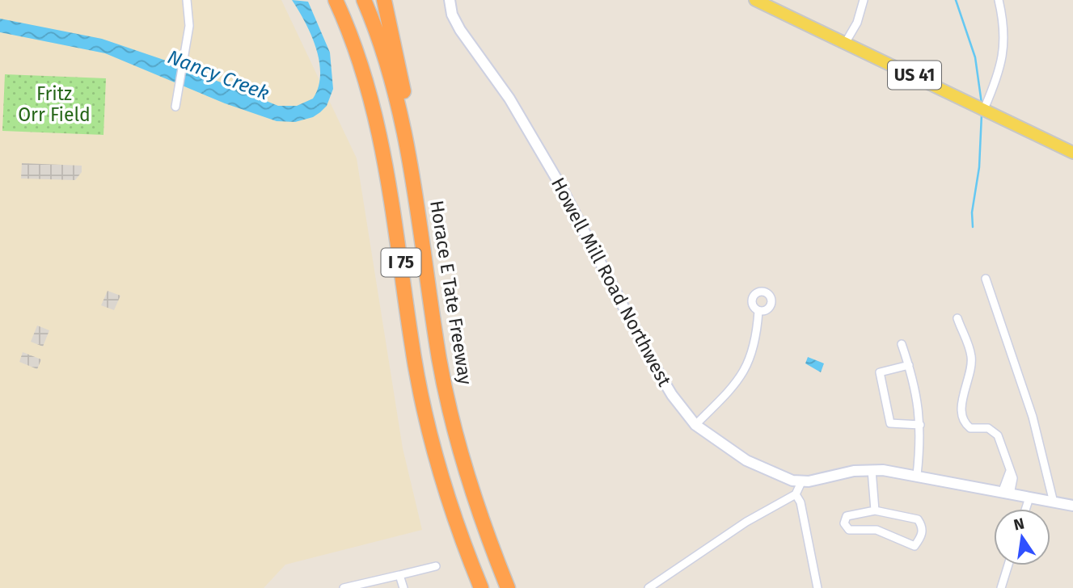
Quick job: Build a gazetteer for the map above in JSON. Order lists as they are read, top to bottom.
{
  "streets": {
    "highway": ["I 75", "Horace E Tate Freeway"],
    "main road": ["US 41", "Howell Mill Road Northwest"]
  },
  "water": ["Nancy Creek"],
  "parks": ["Fritz Orr Field"],
  "north": "top"
}
